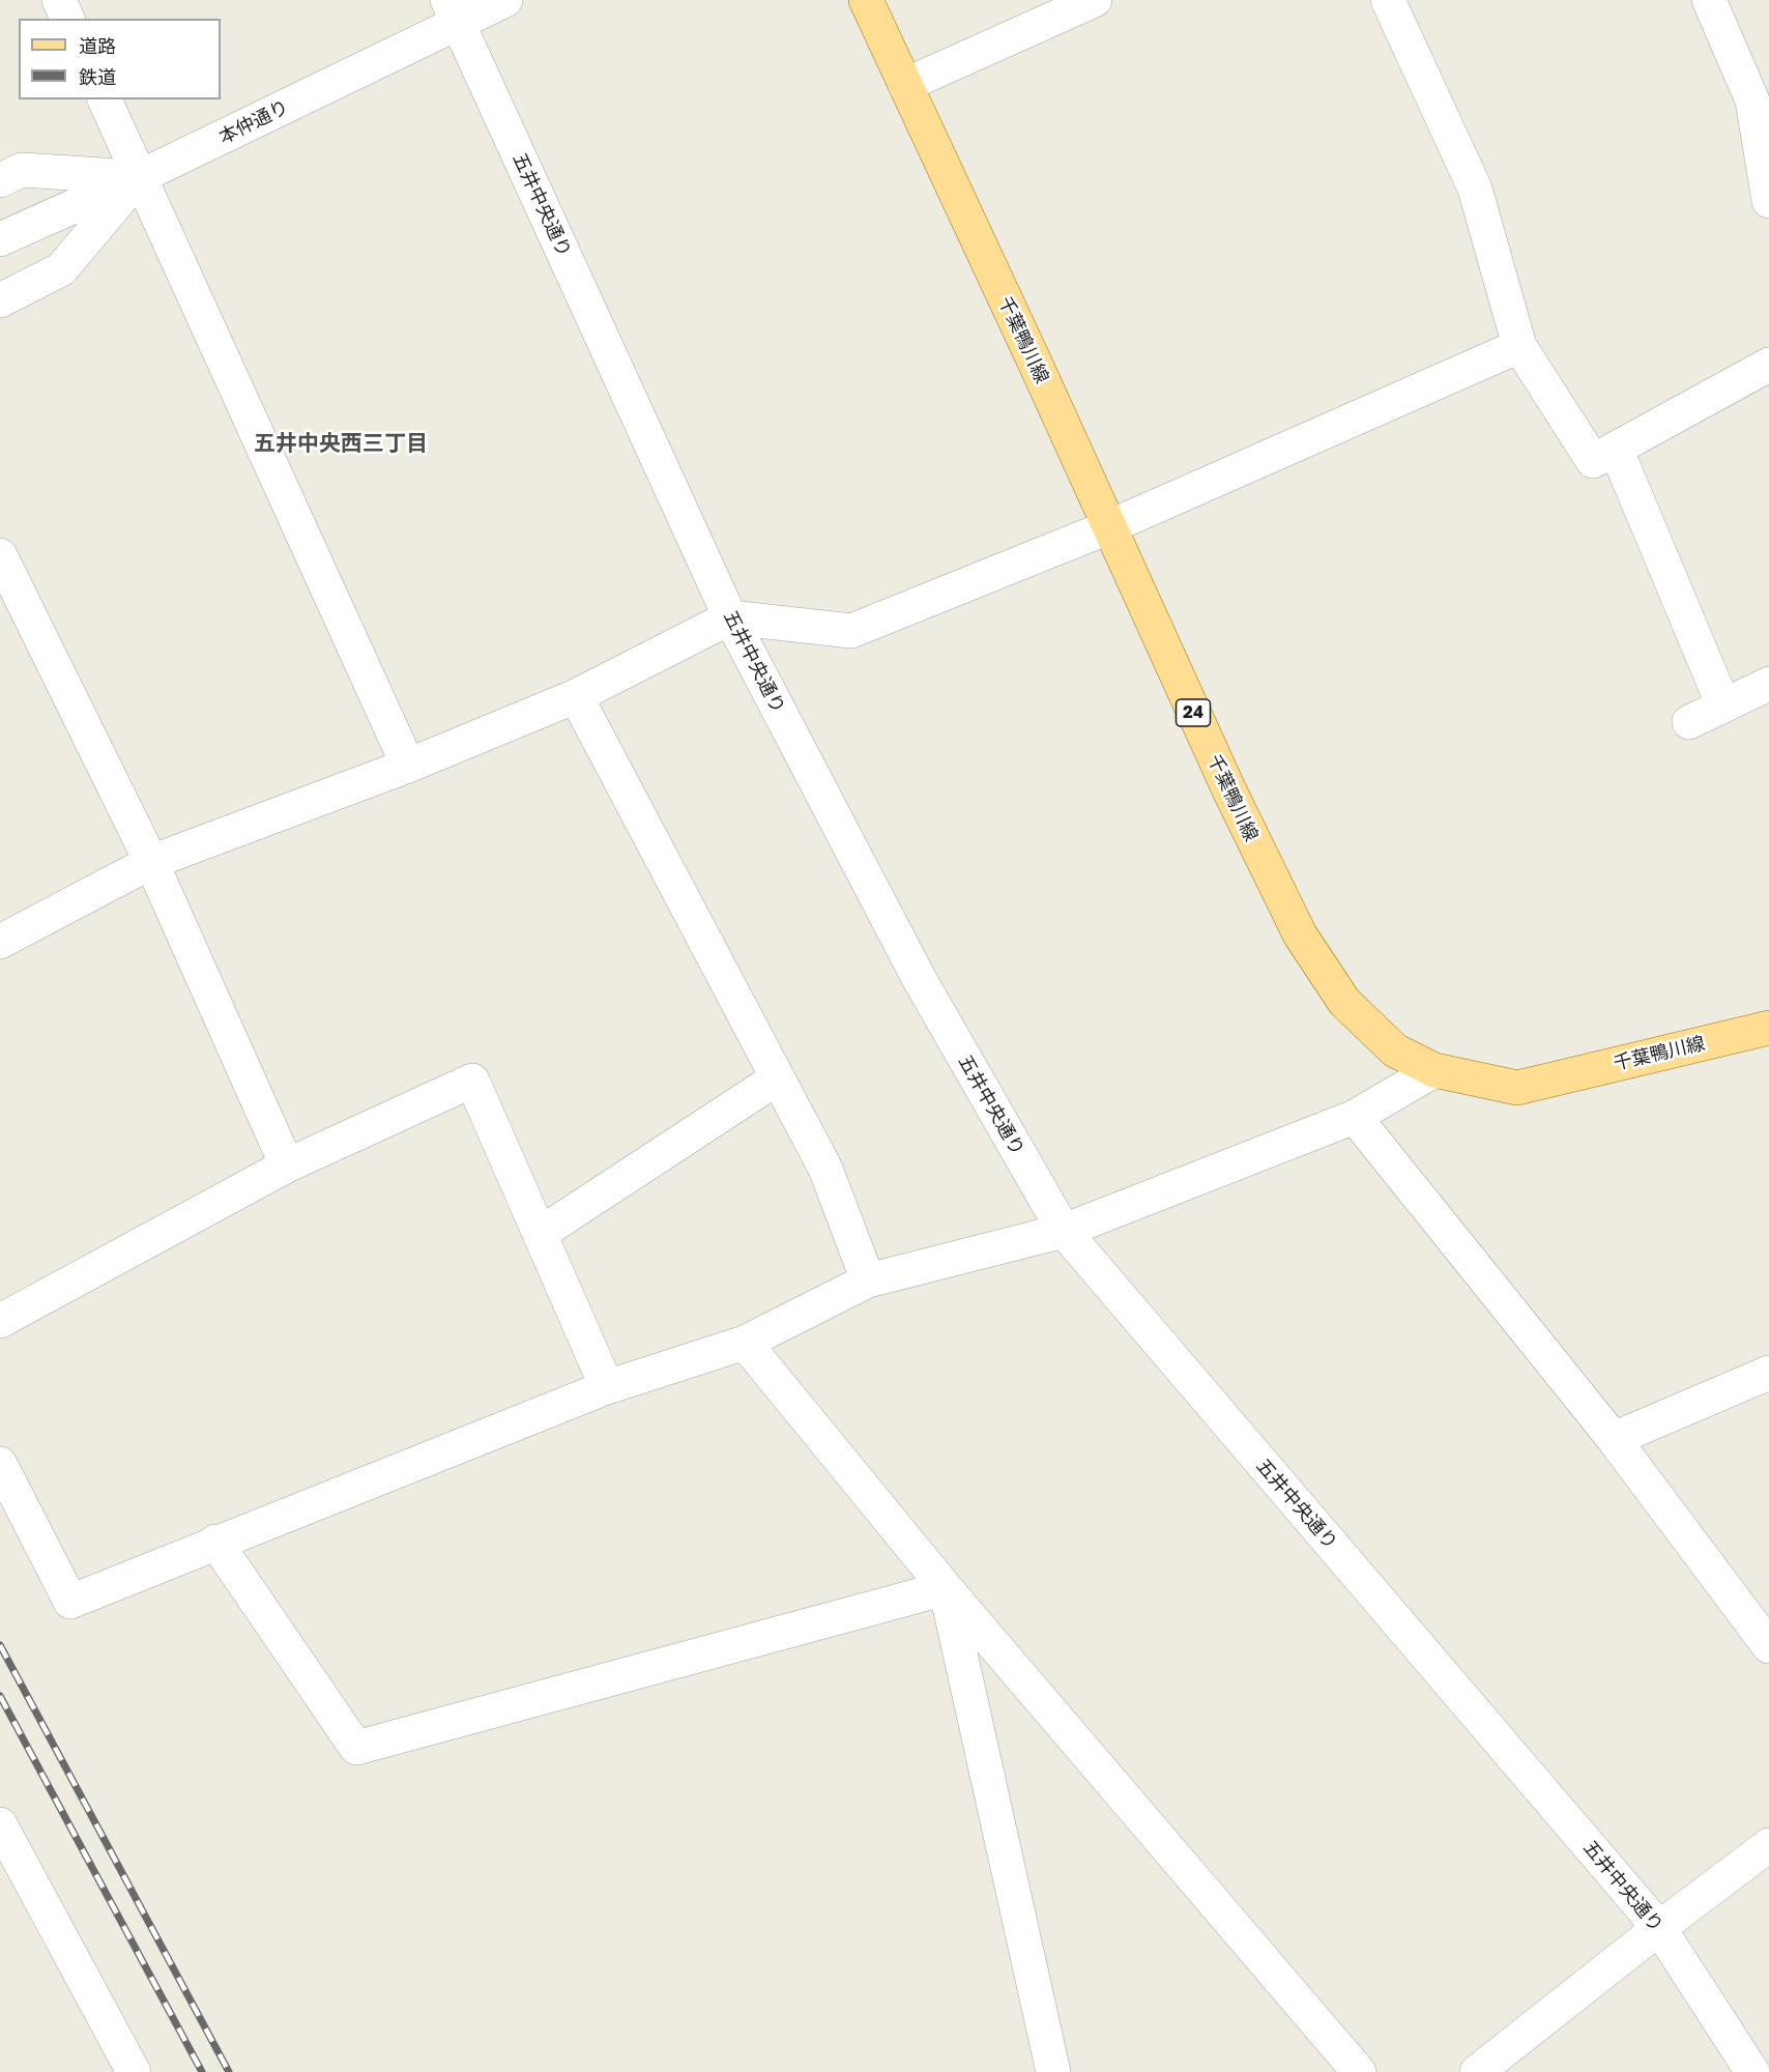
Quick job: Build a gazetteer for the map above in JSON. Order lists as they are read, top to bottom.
{
  "streets": {
    "main road": ["千葉鴨川線", "24"],
    "street": ["本仲通り", "五井中央通り"]
  },
  "crossings": [
    ["本仲通り", "五井中央通り"]
  ],
  "districts": ["五井中央西三丁目"],
  "legend": ["道路", "鉄道"]
}
